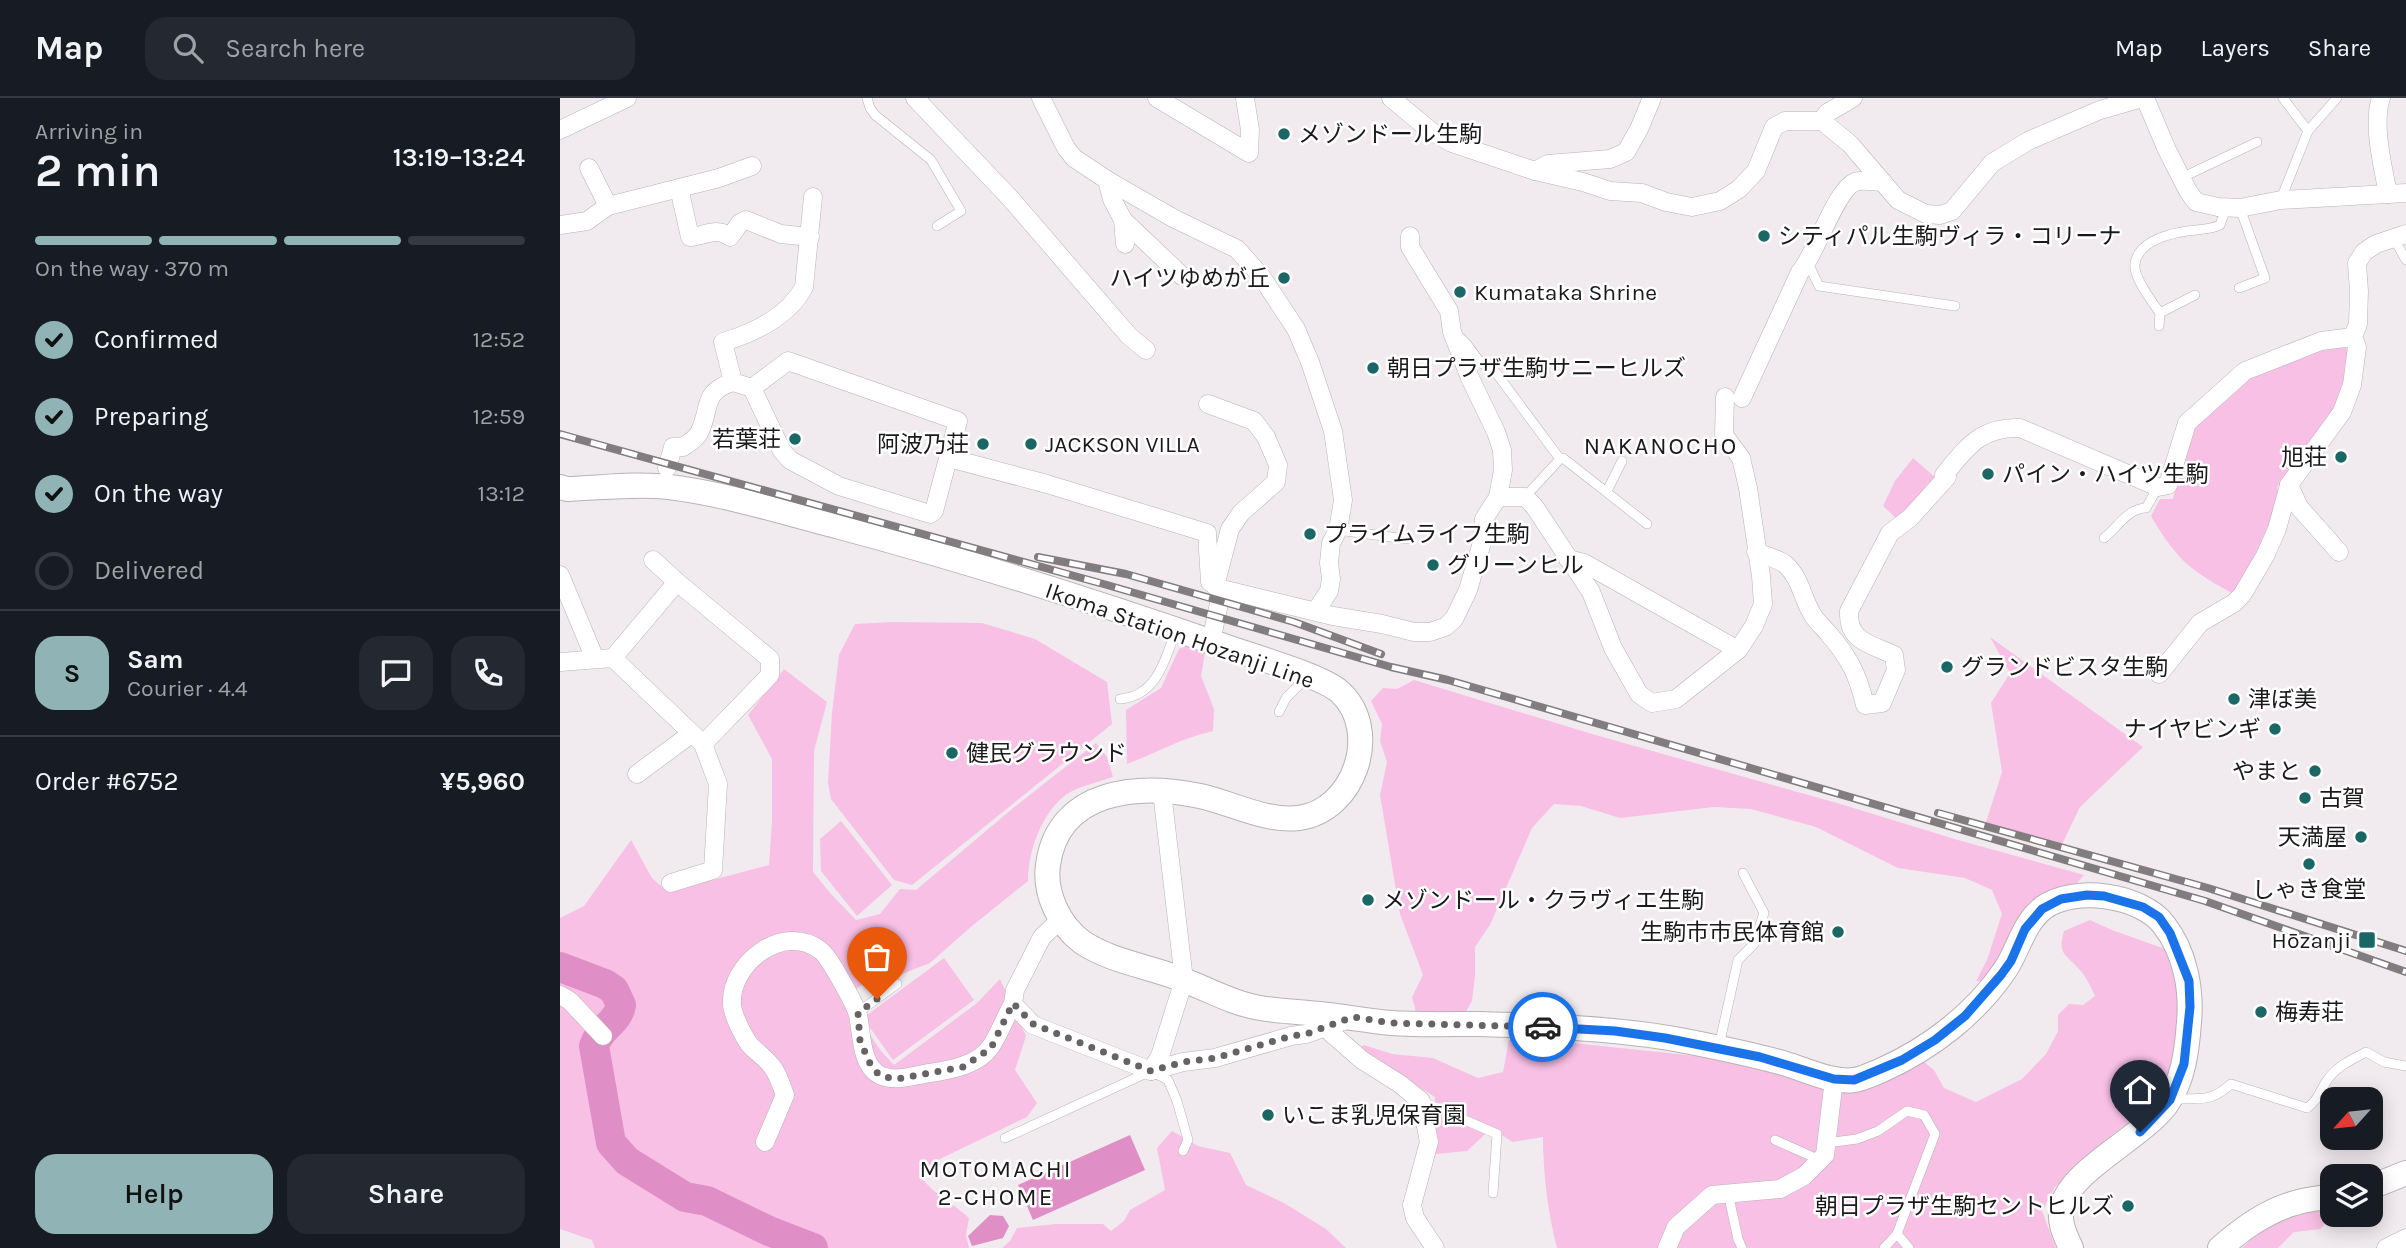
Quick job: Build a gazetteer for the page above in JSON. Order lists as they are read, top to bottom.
{
  "streets": {
    "main road": ["Ikoma Station Hozanji Line"]
  },
  "districts": ["NAKANOCHO", "MOTOMACHI 2-CHOME"],
  "places": {
    "other": [
      "メゾンドール生駒",
      "シティパル生駒ヴィラ・コリーナ",
      "ハイツゆめが丘",
      "Kumataka Shrine",
      "朝日プラザ生駒サニーヒルズ",
      "若葉荘",
      "阿波乃荘",
      "JACKSON VILLA",
      "旭荘",
      "パイン・ハイツ生駒",
      "プライムライフ生駒",
      "グリーンヒル",
      "グランドビスタ生駒",
      "津ぼ美",
      "ナイヤビンギ",
      "健民グラウンド",
      "やまと",
      "古賀",
      "天満屋",
      "しゃき食堂",
      "メゾンドール・クラヴィエ生駒",
      "生駒市市民体育館",
      "梅寿荘",
      "いこま乳児保育園",
      "朝日プラザ生駒セントヒルズ"
    ],
    "transit": ["Hōzanji"]
  },
  "north": "bottom left",
  "page": {
    "header": "Map",
    "search": "Search here",
    "nav": ["Map", "Layers", "Share"],
    "heading": ["2 min", "Arriving in", "13:19–13:24"],
    "panel": [
      "Sam",
      "Courier · 4.4",
      "Order #6752",
      "¥5,960"
    ],
    "bar": "On the way · 370 m",
    "list": [
      ["Confirmed", "12:52"],
      ["Preparing", "12:59"],
      ["On the way", "13:12"],
      "Delivered"
    ],
    "round": "S",
    "buttons": ["Help", "Share"]
  }
}
